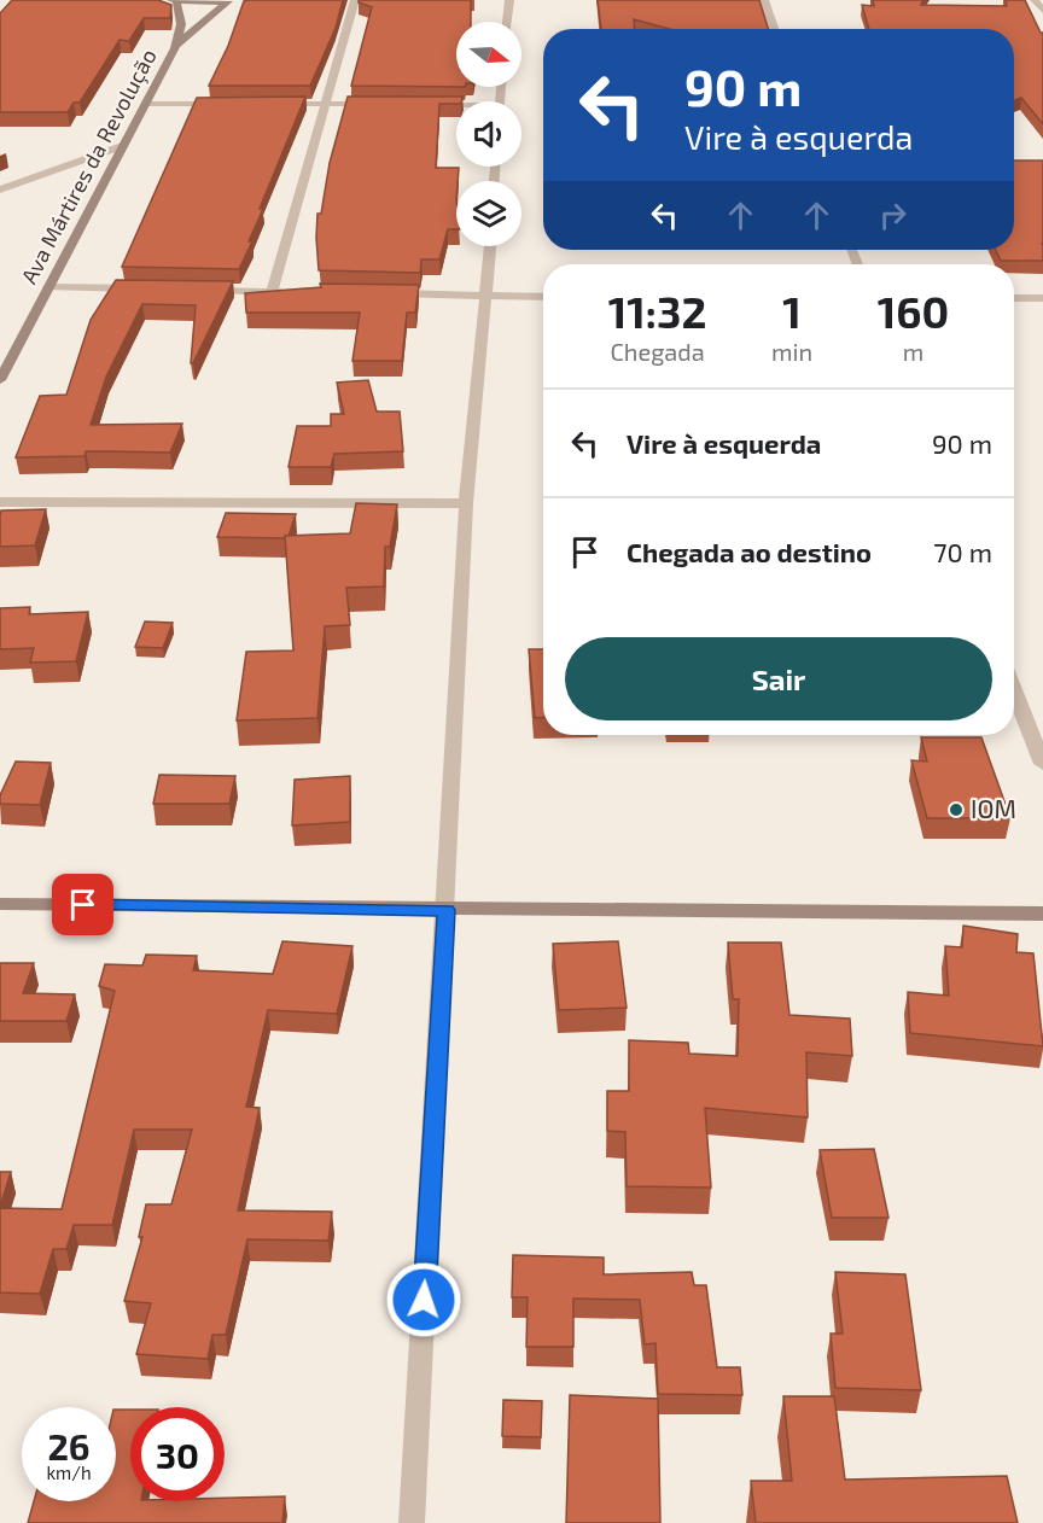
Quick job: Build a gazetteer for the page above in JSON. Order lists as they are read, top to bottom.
{
  "streets": {
    "street": ["Ava Mártires da Revolução"]
  },
  "places": ["IOM"],
  "north": "right",
  "page": {
    "turn": ["90 m", "Vire à esquerda"],
    "eta": [
      "11:32",
      "Chegada",
      "1",
      "min",
      "160",
      "m"
    ],
    "list": [
      {
        "name": "Vire à esquerda",
        "value": "90 m"
      },
      {
        "name": "Chegada ao destino",
        "value": "70 m"
      }
    ],
    "buttons": "Sair",
    "speed": "26 km/h",
    "limit": "30"
  }
}
